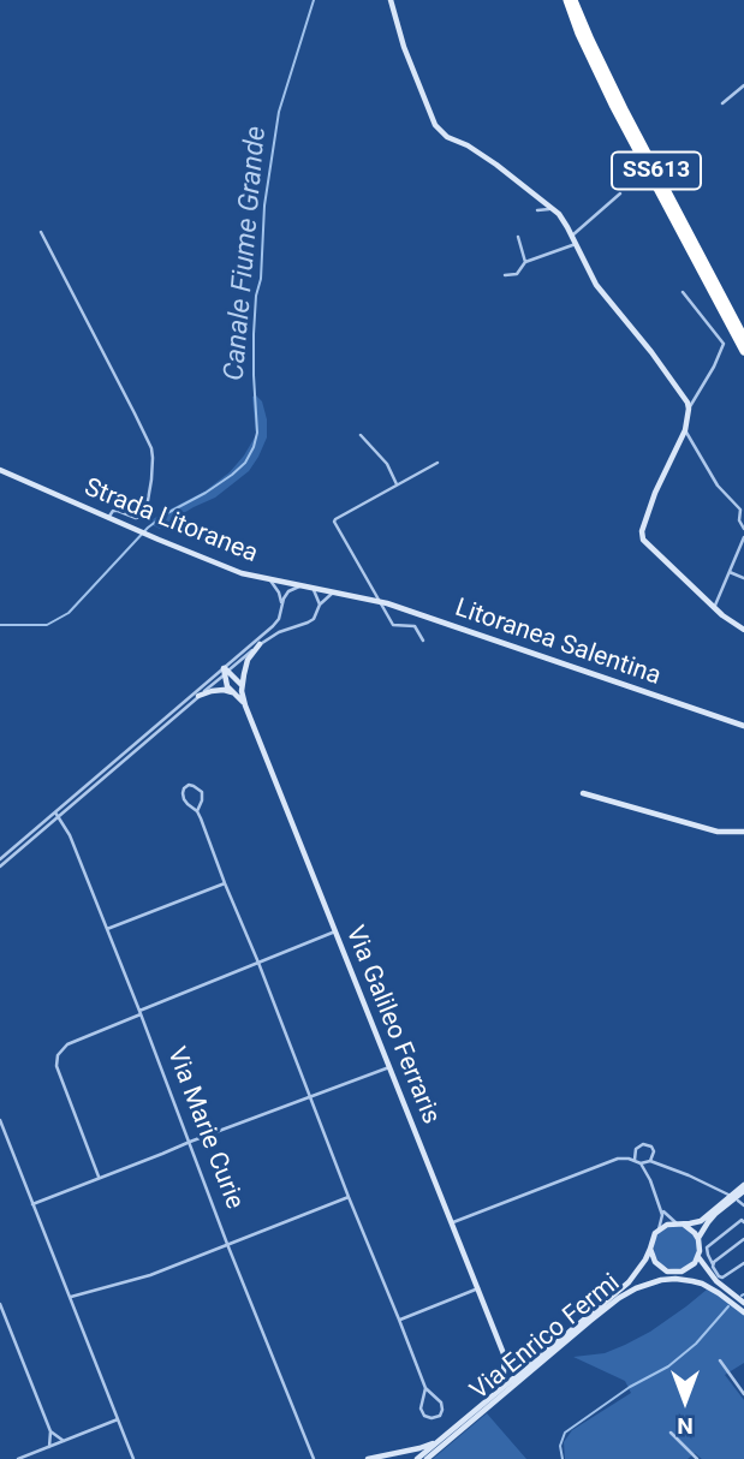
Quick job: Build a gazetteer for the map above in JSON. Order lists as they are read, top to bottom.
{
  "streets": {
    "highway": ["SS613"],
    "street": [
      "Strada Litoranea",
      "Litoranea Salentina",
      "Via Galileo Ferraris",
      "Via Marie Curie",
      "Via Enrico Fermi"
    ]
  },
  "crossings": [
    ["Strada Litoranea", "Litoranea Salentina"]
  ],
  "water": ["Canale Fiume Grande"],
  "north": "bottom"
}
